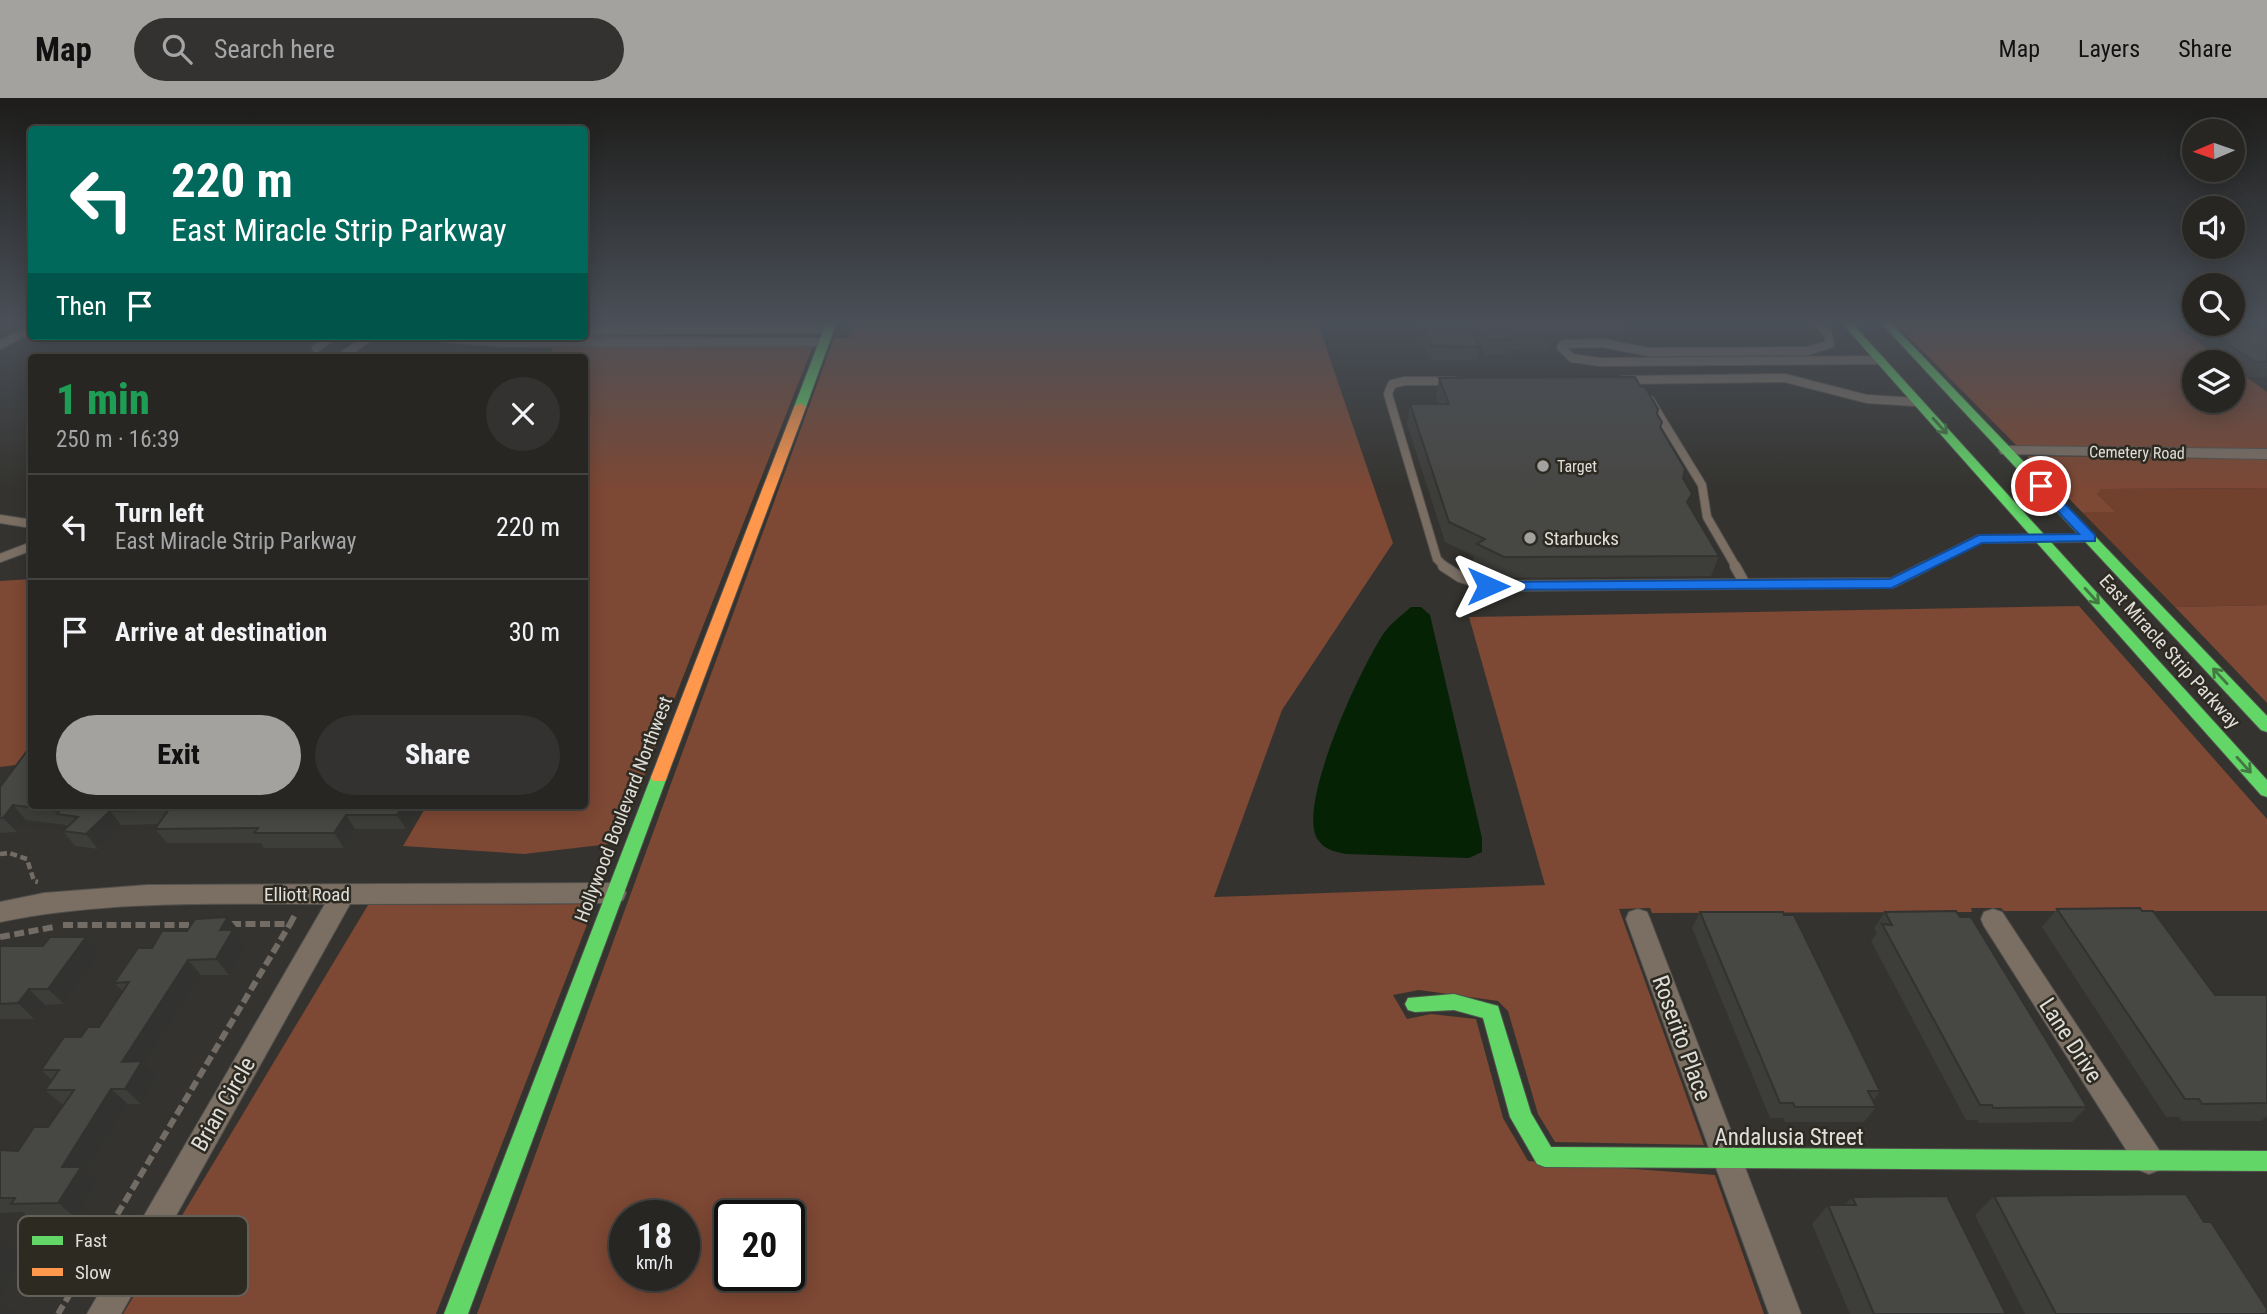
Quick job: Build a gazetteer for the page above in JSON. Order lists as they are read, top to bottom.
{
  "streets": {
    "main road": ["East Miracle Strip Parkway", "Hollywood Boulevard Northwest", "Andalusia Street"],
    "street": [
      "Cemetery Road",
      "Elliott Road",
      "Roserito Place",
      "Lane Drive",
      "Brian Circle"
    ]
  },
  "crossings": [
    ["Cemetery Road", "East Miracle Strip Parkway"],
    ["Hollywood Boulevard Northwest", "Elliott Road"],
    ["Elliott Road", "Brian Circle"],
    ["Roserito Place", "Andalusia Street"],
    ["Lane Drive", "Andalusia Street"]
  ],
  "places": ["Target", "Starbucks"],
  "legend": ["Fast", "Slow"],
  "north": "left",
  "page": {
    "header": "Map",
    "search": "Search here",
    "nav": ["Map", "Layers", "Share"],
    "turn": ["220 m", "East Miracle Strip Parkway"],
    "then": "Then",
    "heading": ["1 min", "250 m · 16:39"],
    "list": [
      {
        "name": "Turn left",
        "note": "East Miracle Strip Parkway",
        "value": "220 m"
      },
      {
        "name": "Arrive at destination",
        "value": "30 m"
      }
    ],
    "buttons": ["Exit", "Share"],
    "speed": "18 km/h",
    "limit": "20"
  }
}
